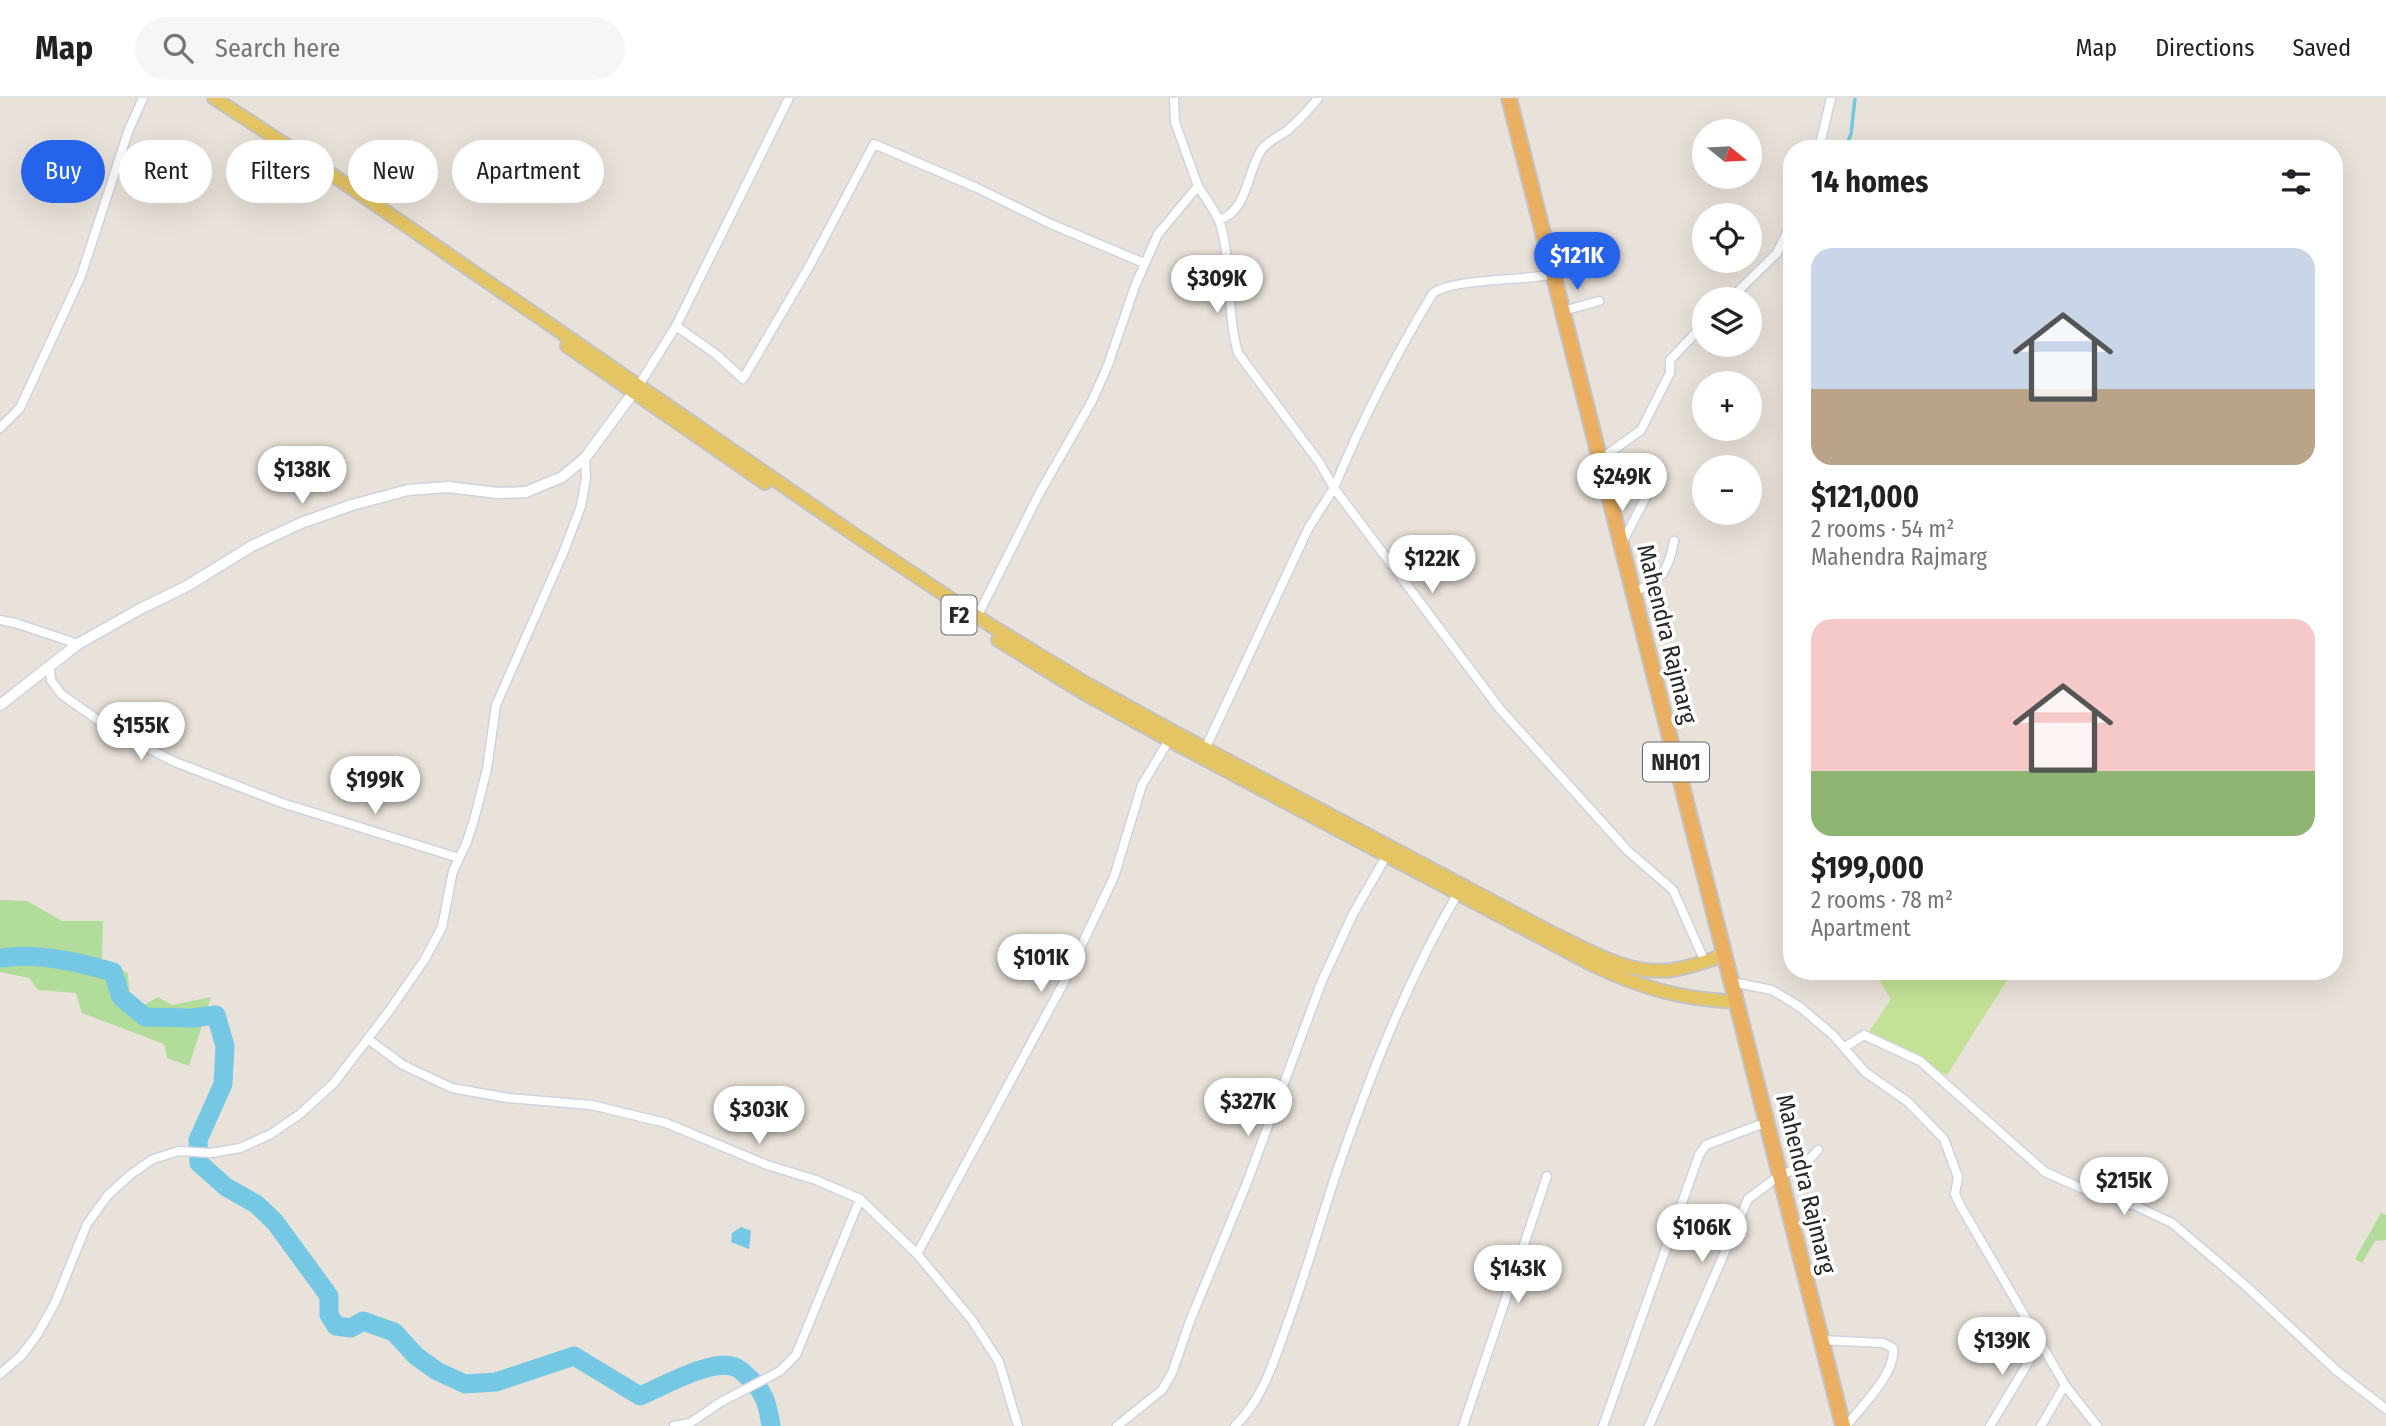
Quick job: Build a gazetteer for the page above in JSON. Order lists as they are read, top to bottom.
{
  "streets": {
    "highway": ["Mahendra Rajmarg", "NH01"],
    "main road": ["F2"]
  },
  "crossings": [
    ["F2", "Mahendra Rajmarg"]
  ],
  "north": "right",
  "page": {
    "header": "Map",
    "search": "Search here",
    "nav": ["Map", "Directions", "Saved"],
    "map_buttons": ["+", "−"],
    "chip": [
      "Buy",
      "Rent",
      "Filters",
      "New",
      "Apartment"
    ],
    "heading": "14 homes",
    "list": [
      {
        "name": "$121,000",
        "note": "2 rooms · 54 m² · Mahendra Rajmarg"
      },
      {
        "name": "$199,000",
        "note": "2 rooms · 78 m² · Apartment"
      }
    ],
    "price": [
      "$121K",
      "$309K",
      "$138K",
      "$249K",
      "$122K",
      "$155K",
      "$199K",
      "$101K",
      "$327K",
      "$303K",
      "$215K",
      "$106K",
      "$143K",
      "$139K"
    ]
  }
}
